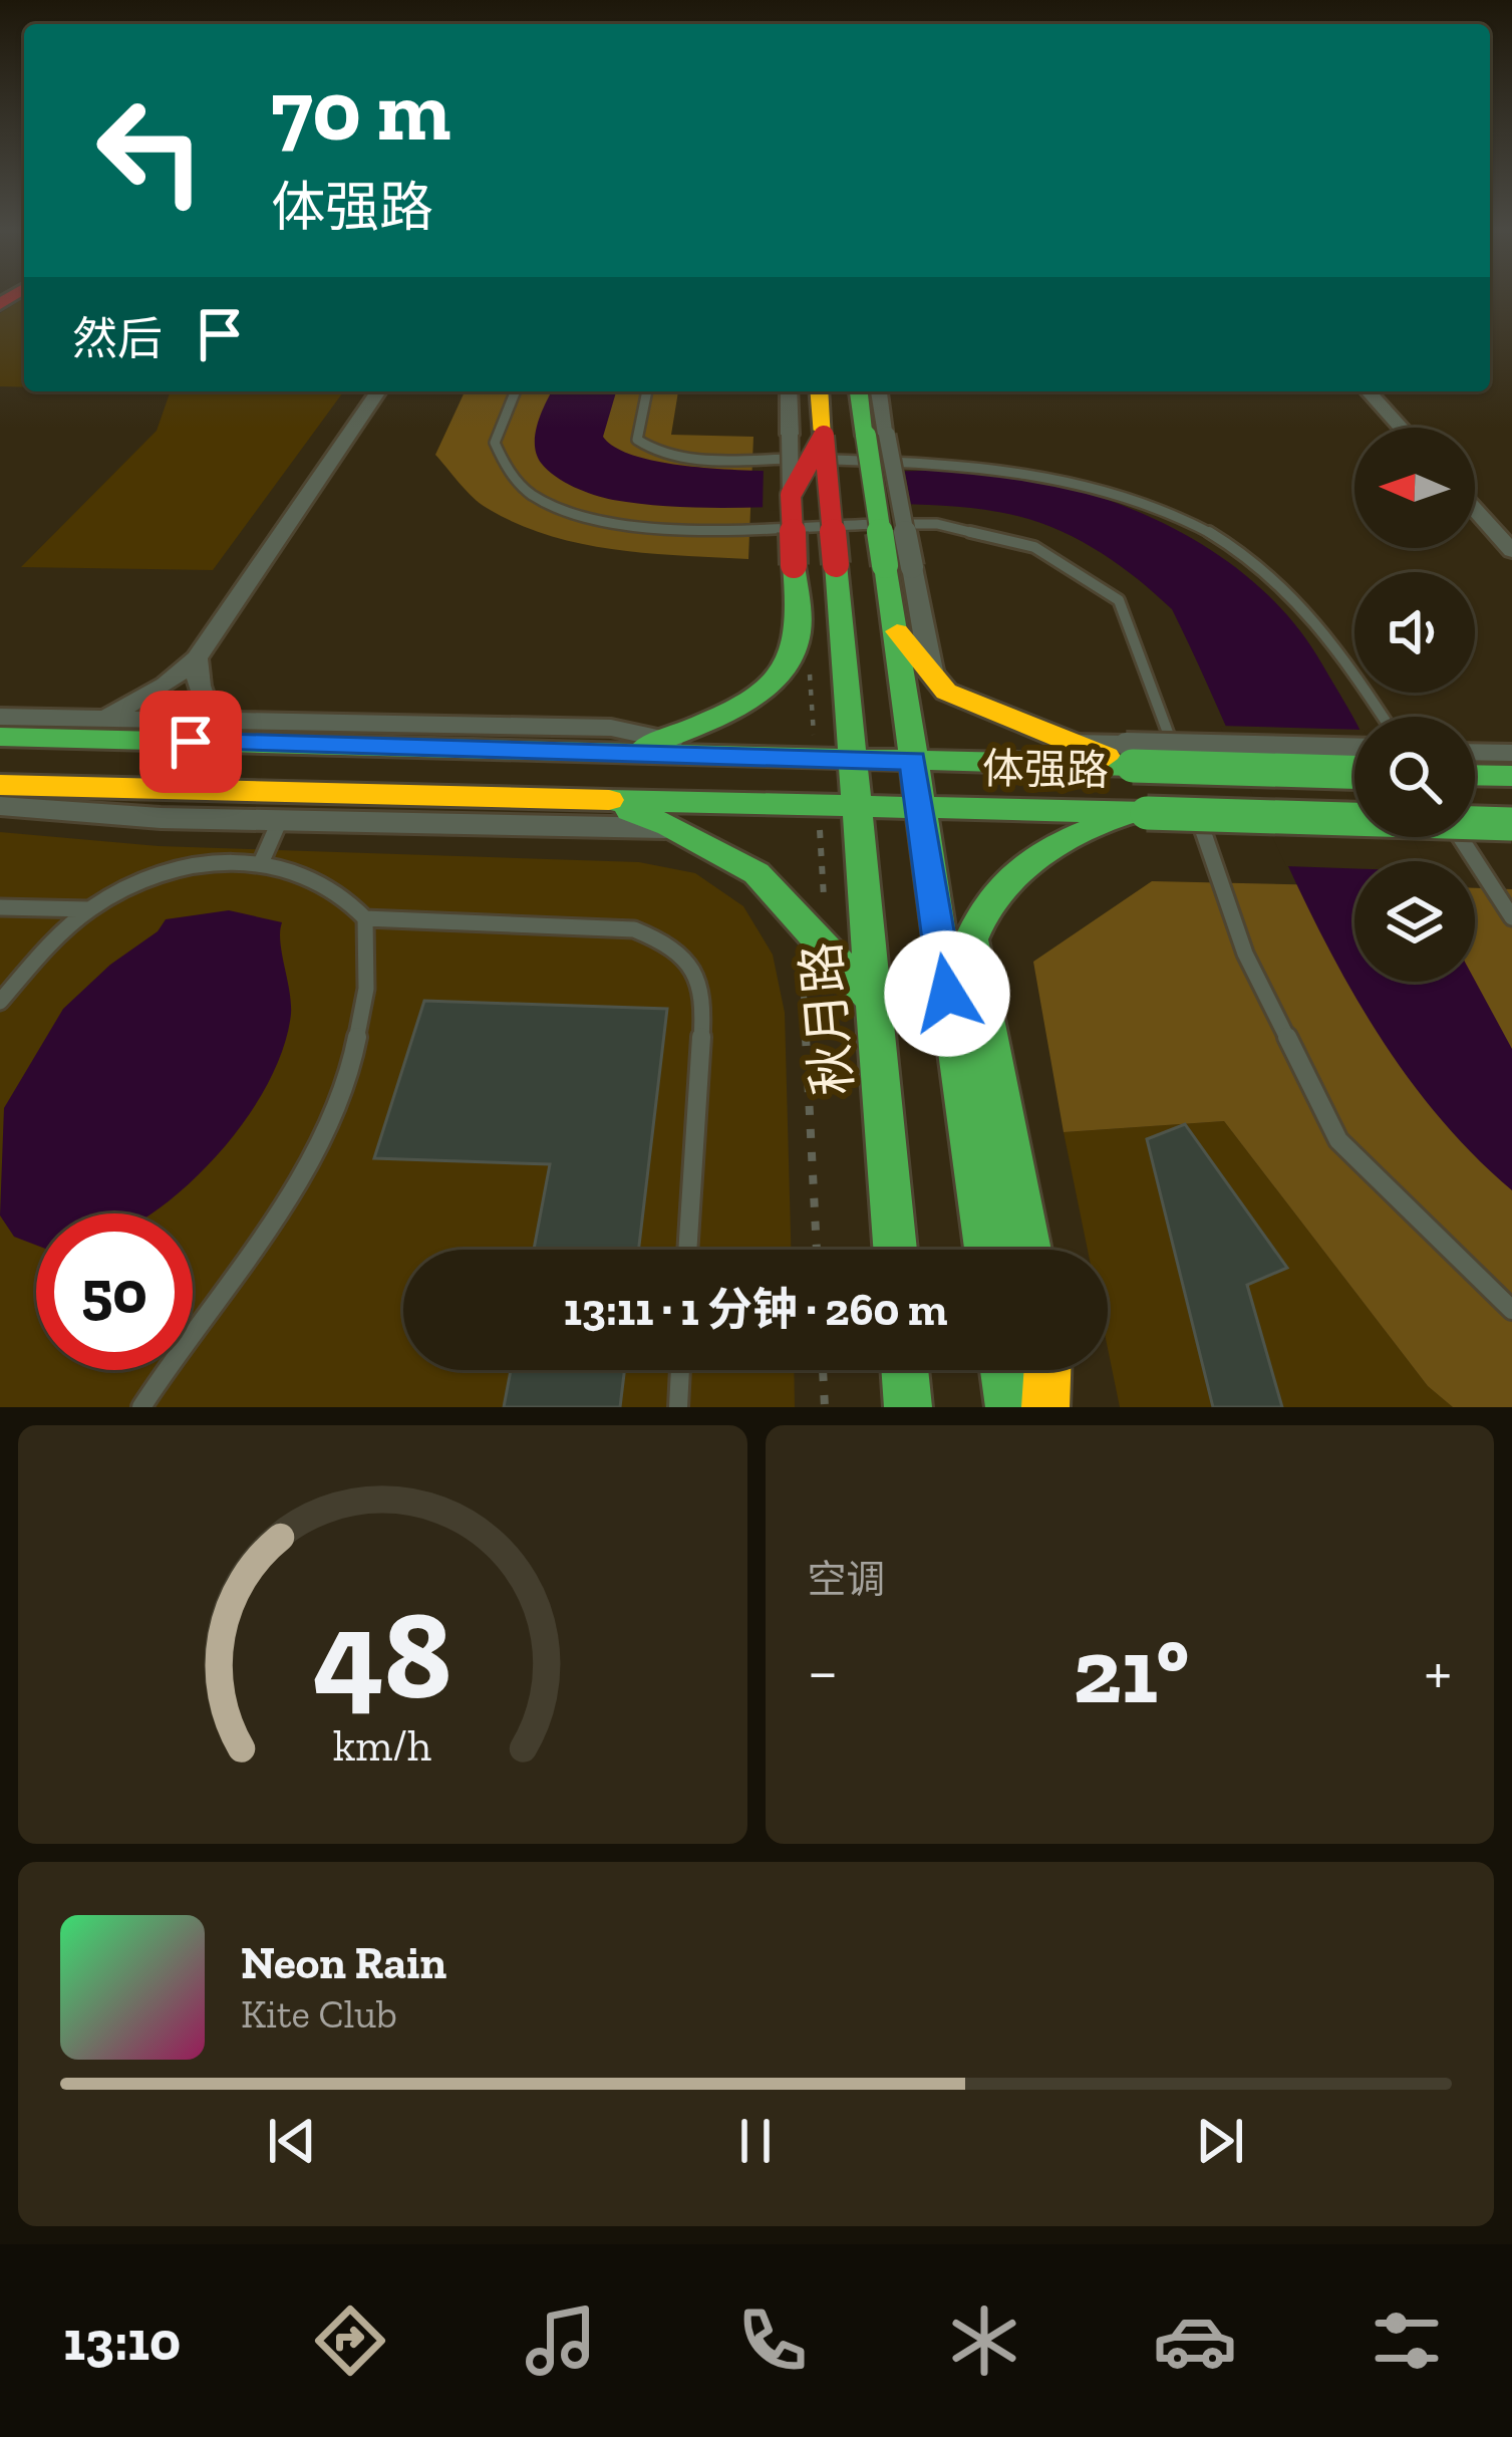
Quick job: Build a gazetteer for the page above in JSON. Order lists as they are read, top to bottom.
{
  "streets": {
    "main road": ["体强路", "秋月路"]
  },
  "crossings": [
    ["体强路", "秋月路"]
  ],
  "north": "left",
  "page": {
    "turn": ["70 m", "体强路"],
    "then": "然后",
    "limit": "50",
    "trip": "13:11 · 1 分钟 · 260 m",
    "tile": "空调",
    "heat": ["−", "21°", "+"],
    "song": ["Neon Rain", "Kite Club"],
    "tabs": "13:10",
    "gauge": ["48", "km/h"]
  }
}
